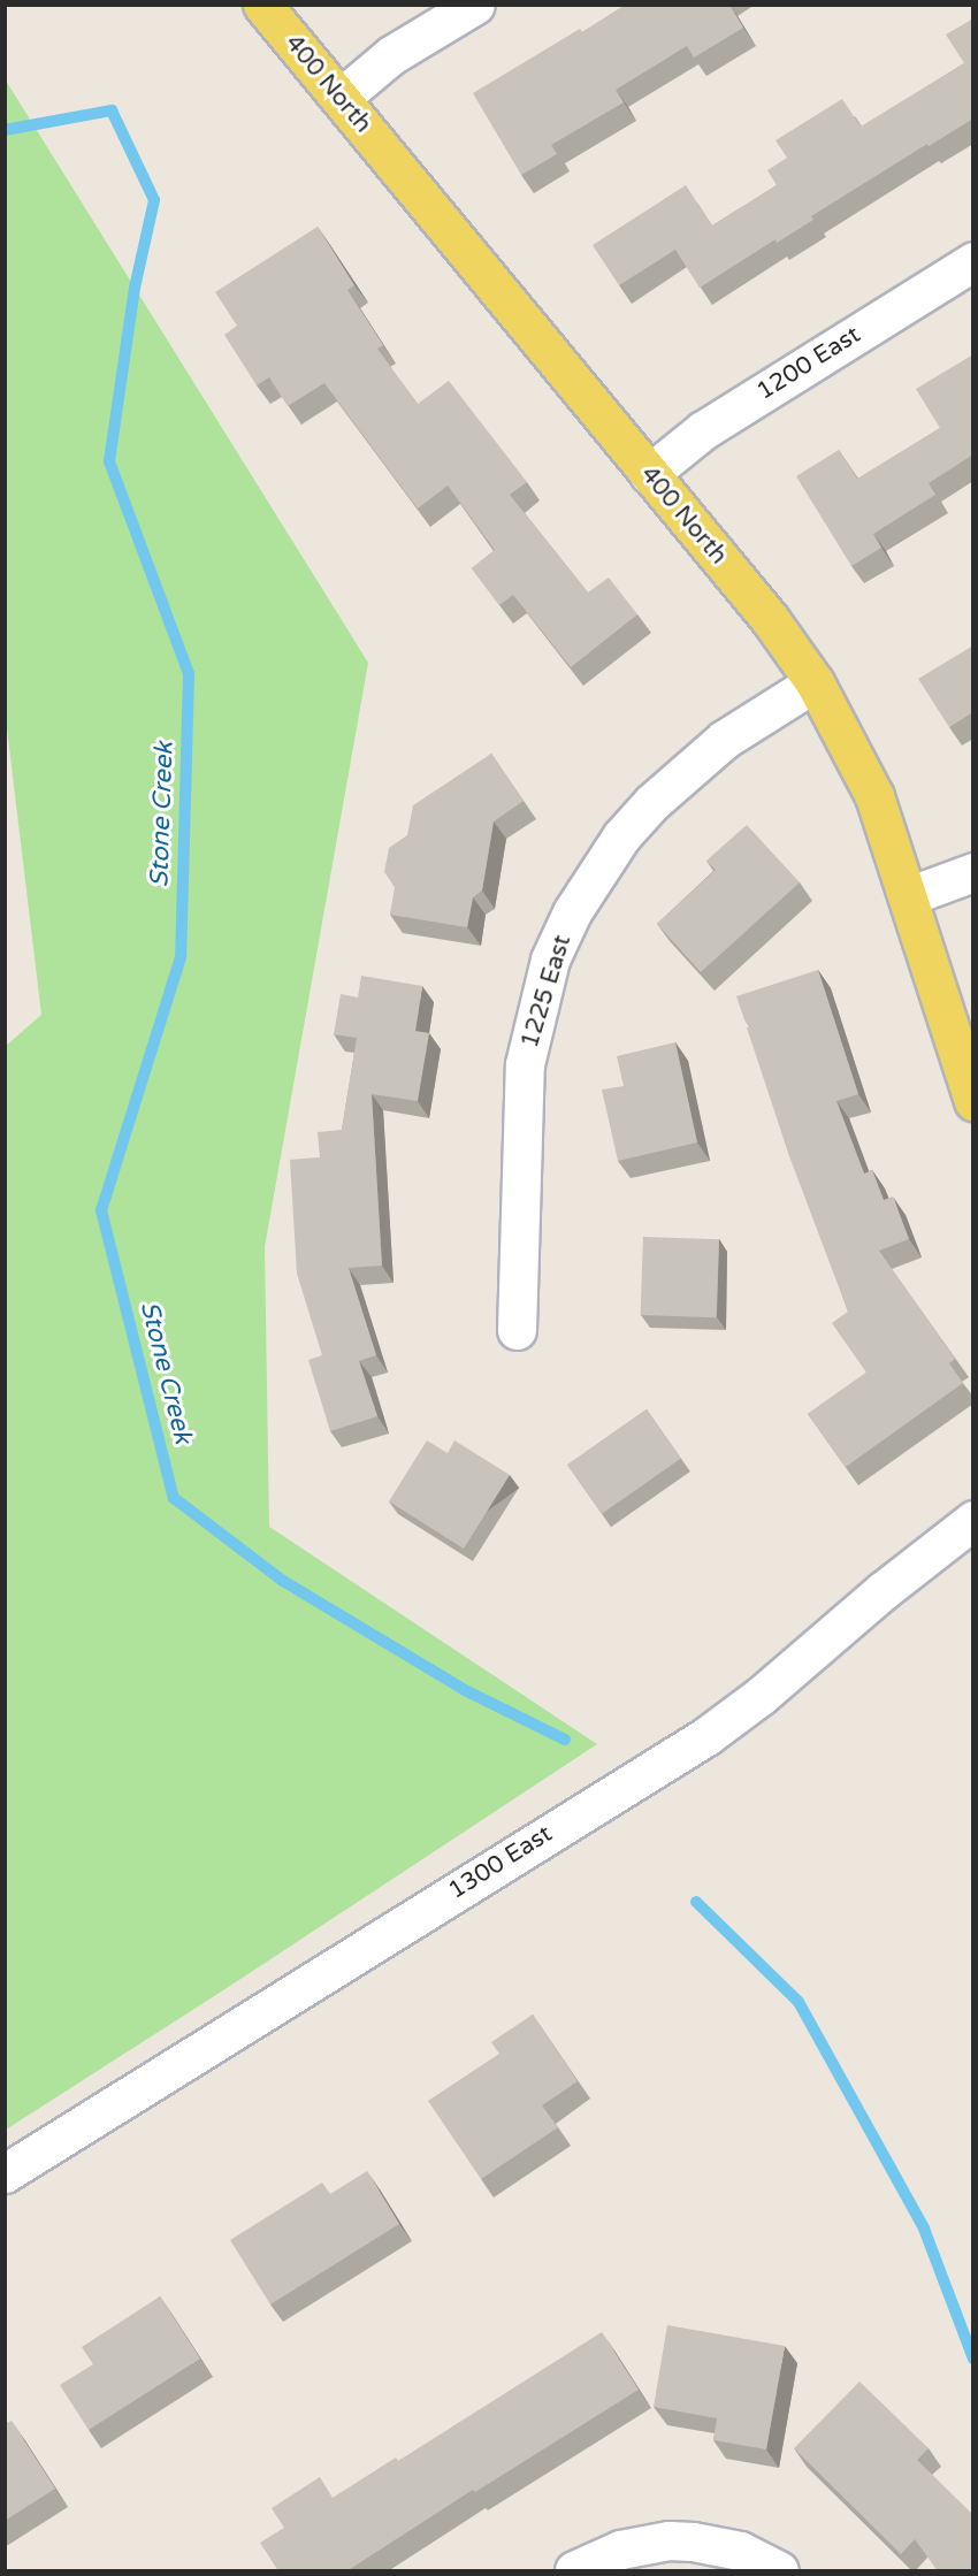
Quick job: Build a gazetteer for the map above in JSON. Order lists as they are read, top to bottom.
{
  "streets": {
    "main road": ["400 North"],
    "street": ["1200 East", "1225 East", "1300 East"]
  },
  "crossings": [
    ["400 North", "1200 East"],
    ["400 North", "1225 East"]
  ],
  "water": ["Stone Creek"]
}
